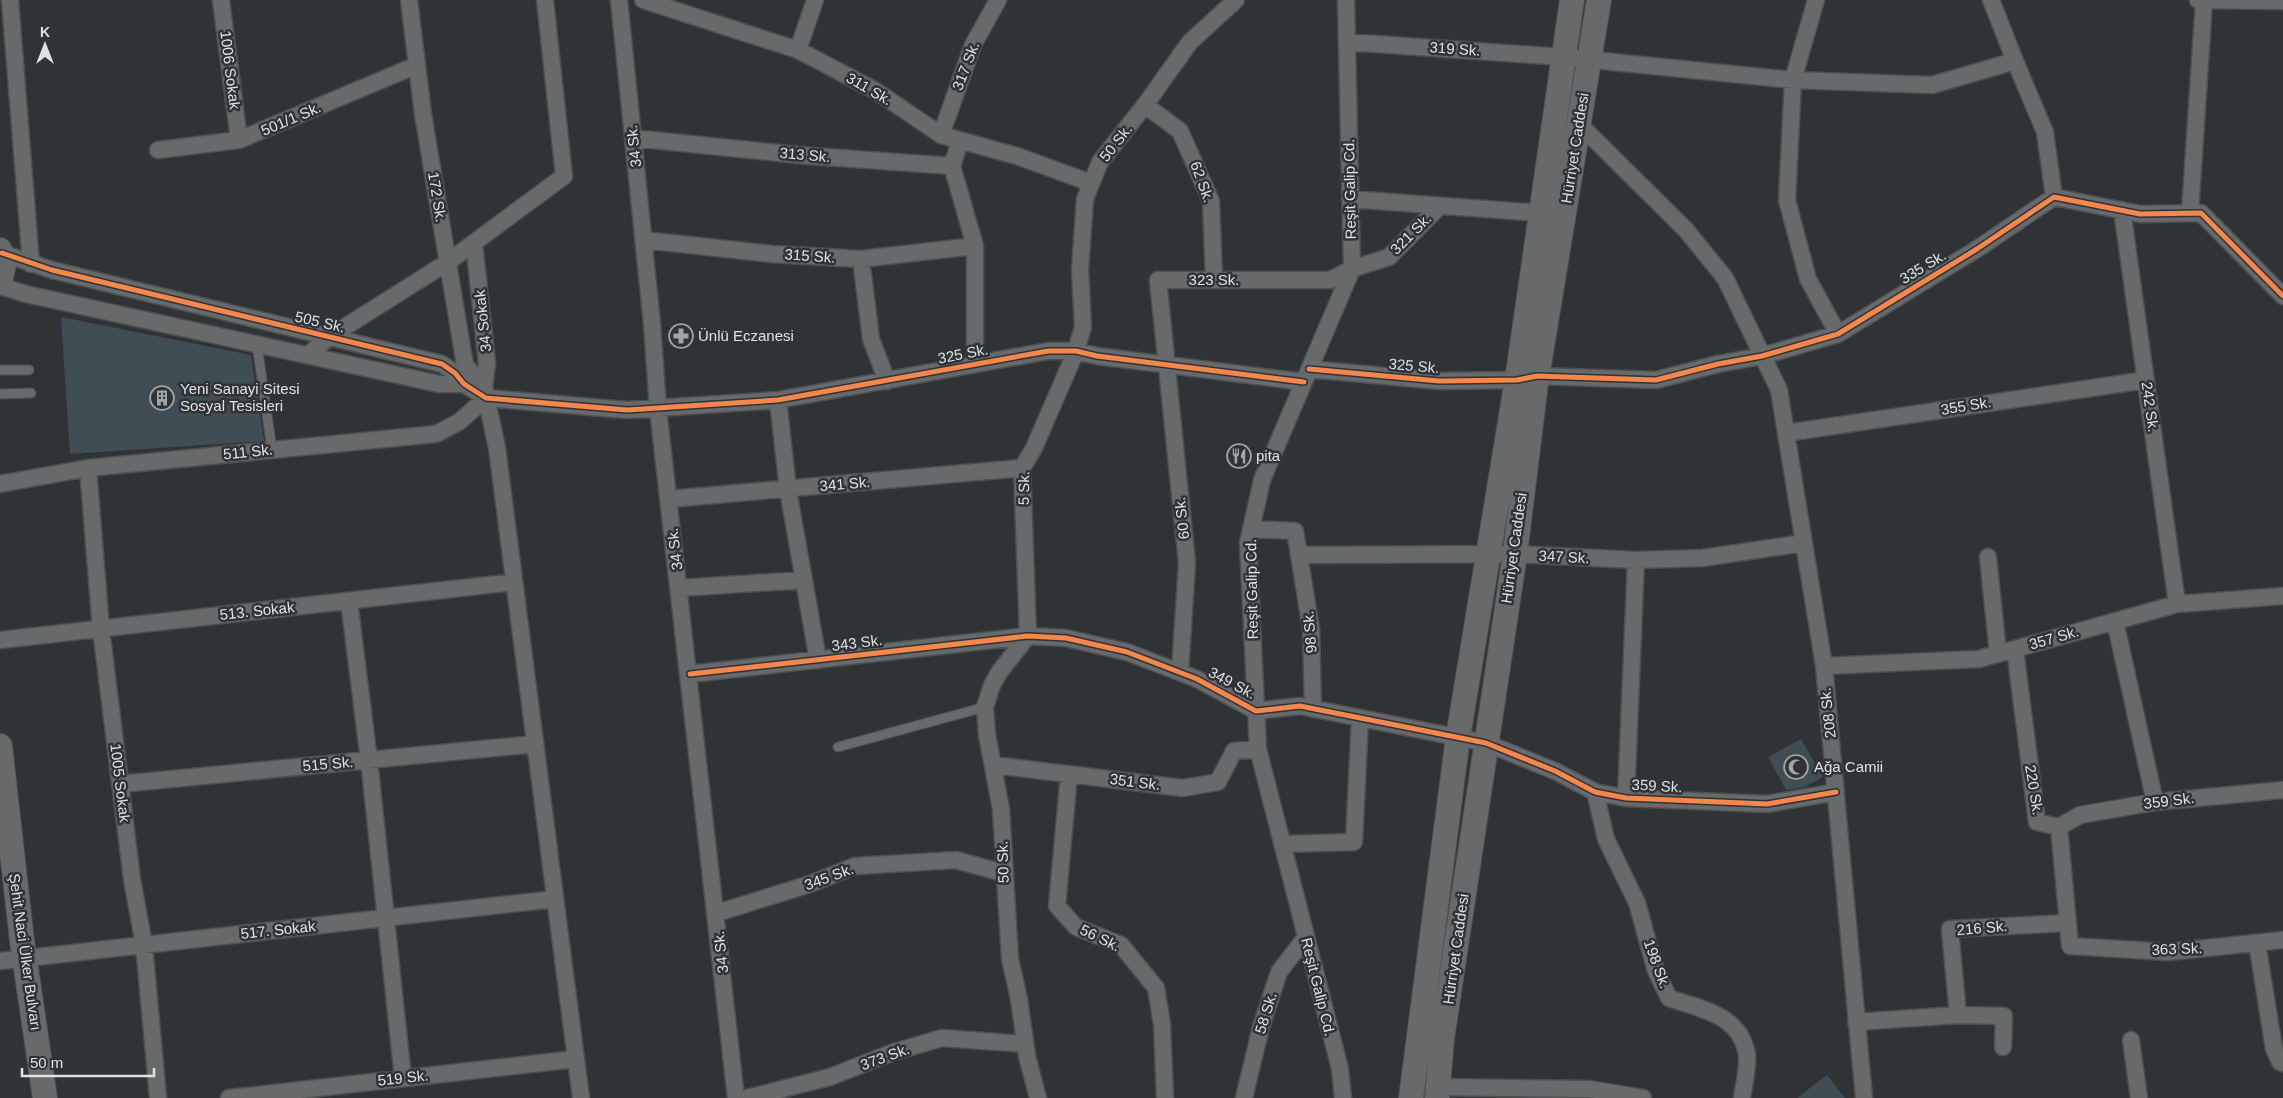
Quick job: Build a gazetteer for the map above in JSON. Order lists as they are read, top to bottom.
{
  "streets": {
    "main road": ["Hürriyet Caddesi", "Şehit Naci Ülker Bulvarı"],
    "street": [
      "319 Sk.",
      "317 Sk.",
      "1006 Sokak",
      "311 Sk.",
      "501/1 Sk.",
      "50 Sk.",
      "34 Sk.",
      "313 Sk.",
      "62 Sk.",
      "Reşit Galip Cd.",
      "172 Sk.",
      "321 Sk.",
      "315 Sk.",
      "335 Sk.",
      "323 Sk.",
      "34 Sokak",
      "505 Sk.",
      "325 Sk.",
      "355 Sk.",
      "242 Sk.",
      "511 Sk.",
      "341 Sk.",
      "5 Sk.",
      "60 Sk.",
      "347 Sk.",
      "513. Sokak",
      "98 Sk.",
      "357 Sk.",
      "343 Sk.",
      "349 Sk.",
      "208 Sk.",
      "515 Sk.",
      "351 Sk.",
      "1005 Sokak",
      "359 Sk.",
      "220 Sk.",
      "345 Sk.",
      "216 Sk.",
      "517. Sokak",
      "56 Sk.",
      "363 Sk.",
      "198 Sk.",
      "58 Sk.",
      "373 Sk.",
      "519 Sk."
    ]
  },
  "crossings": [
    ["319 Sk.", "Hürriyet Caddesi"],
    ["319 Sk.", "Reşit Galip Cd."],
    ["317 Sk.", "311 Sk."],
    ["1006 Sokak", "501/1 Sk."],
    ["311 Sk.", "50 Sk."],
    ["501/1 Sk.", "172 Sk."],
    ["50 Sk.", "62 Sk."],
    ["50 Sk.", "325 Sk."],
    ["50 Sk.", "5 Sk."],
    ["50 Sk.", "343 Sk."],
    ["50 Sk.", "349 Sk."],
    ["50 Sk.", "351 Sk."],
    ["50 Sk.", "345 Sk."],
    ["50 Sk.", "373 Sk."],
    ["34 Sk.", "313 Sk."],
    ["34 Sk.", "315 Sk."],
    ["34 Sk.", "325 Sk."],
    ["34 Sk.", "341 Sk."],
    ["34 Sk.", "343 Sk."],
    ["34 Sk.", "345 Sk."],
    ["Hürriyet Caddesi", "321 Sk."],
    ["Hürriyet Caddesi", "335 Sk."],
    ["Hürriyet Caddesi", "325 Sk."],
    ["Hürriyet Caddesi", "347 Sk."],
    ["Hürriyet Caddesi", "349 Sk."],
    ["Hürriyet Caddesi", "208 Sk."],
    ["Hürriyet Caddesi", "359 Sk."],
    ["62 Sk.", "323 Sk."],
    ["Reşit Galip Cd.", "321 Sk."],
    ["Reşit Galip Cd.", "323 Sk."],
    ["Reşit Galip Cd.", "325 Sk."],
    ["Reşit Galip Cd.", "349 Sk."],
    ["Reşit Galip Cd.", "351 Sk."],
    ["Reşit Galip Cd.", "58 Sk."],
    ["172 Sk.", "34 Sokak"],
    ["172 Sk.", "505 Sk."],
    ["172 Sk.", "511 Sk."],
    ["321 Sk.", "323 Sk."],
    ["335 Sk.", "325 Sk."],
    ["335 Sk.", "208 Sk."],
    ["323 Sk.", "325 Sk."],
    ["323 Sk.", "60 Sk."],
    ["34 Sokak", "505 Sk."],
    ["34 Sokak", "511 Sk."],
    ["505 Sk.", "325 Sk."],
    ["505 Sk.", "511 Sk."],
    ["325 Sk.", "5 Sk."],
    ["325 Sk.", "60 Sk."],
    ["355 Sk.", "242 Sk."],
    ["355 Sk.", "208 Sk."],
    ["242 Sk.", "357 Sk."],
    ["511 Sk.", "1005 Sokak"],
    ["341 Sk.", "5 Sk."],
    ["5 Sk.", "343 Sk."],
    ["5 Sk.", "349 Sk."],
    ["60 Sk.", "349 Sk."],
    ["347 Sk.", "98 Sk."],
    ["347 Sk.", "208 Sk."],
    ["513. Sokak", "1005 Sokak"],
    ["98 Sk.", "349 Sk."],
    ["357 Sk.", "208 Sk."],
    ["357 Sk.", "220 Sk."],
    ["343 Sk.", "349 Sk."],
    ["349 Sk.", "359 Sk."],
    ["208 Sk.", "359 Sk."],
    ["515 Sk.", "1005 Sokak"],
    ["351 Sk.", "56 Sk."],
    ["1005 Sokak", "517. Sokak"],
    ["359 Sk.", "220 Sk."],
    ["359 Sk.", "198 Sk."],
    ["220 Sk.", "216 Sk."],
    ["220 Sk.", "363 Sk."],
    ["517. Sokak", "Şehit Naci Ülker Bulvarı"]
  ],
  "places": {
    "pharmacy": ["Ünlü Eczanesi"],
    "building": ["Yeni Sanayi Sitesi Sosyal Tesisleri"],
    "restaurant": ["pita"],
    "mosque": ["Ağa Camii"]
  },
  "scale_bar": "50 m",
  "north": "top"
}
